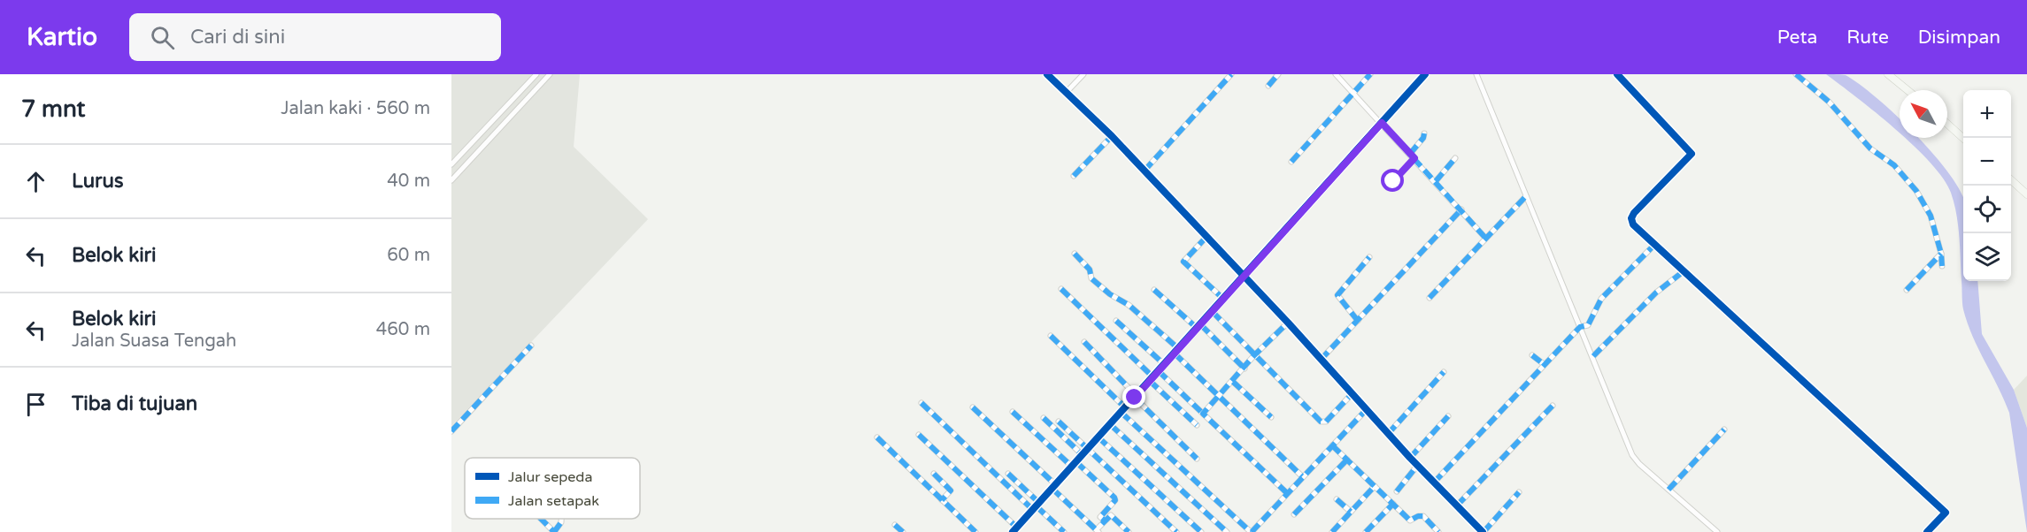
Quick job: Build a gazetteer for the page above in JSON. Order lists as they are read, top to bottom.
{
  "legend": ["Jalur sepeda", "Jalan setapak"],
  "north": "top left",
  "page": {
    "header": "Kartio",
    "search": "Cari di sini",
    "nav": ["Peta", "Rute", "Disimpan"],
    "heading": ["7 mnt", "Jalan kaki · 560 m"],
    "map_buttons": ["+", "−"],
    "list": [
      ["Lurus", "40 m"],
      ["Belok kiri", "60 m"],
      ["Belok kiri", "Jalan Suasa Tengah", "460 m"],
      "Tiba di tujuan"
    ]
  }
}
